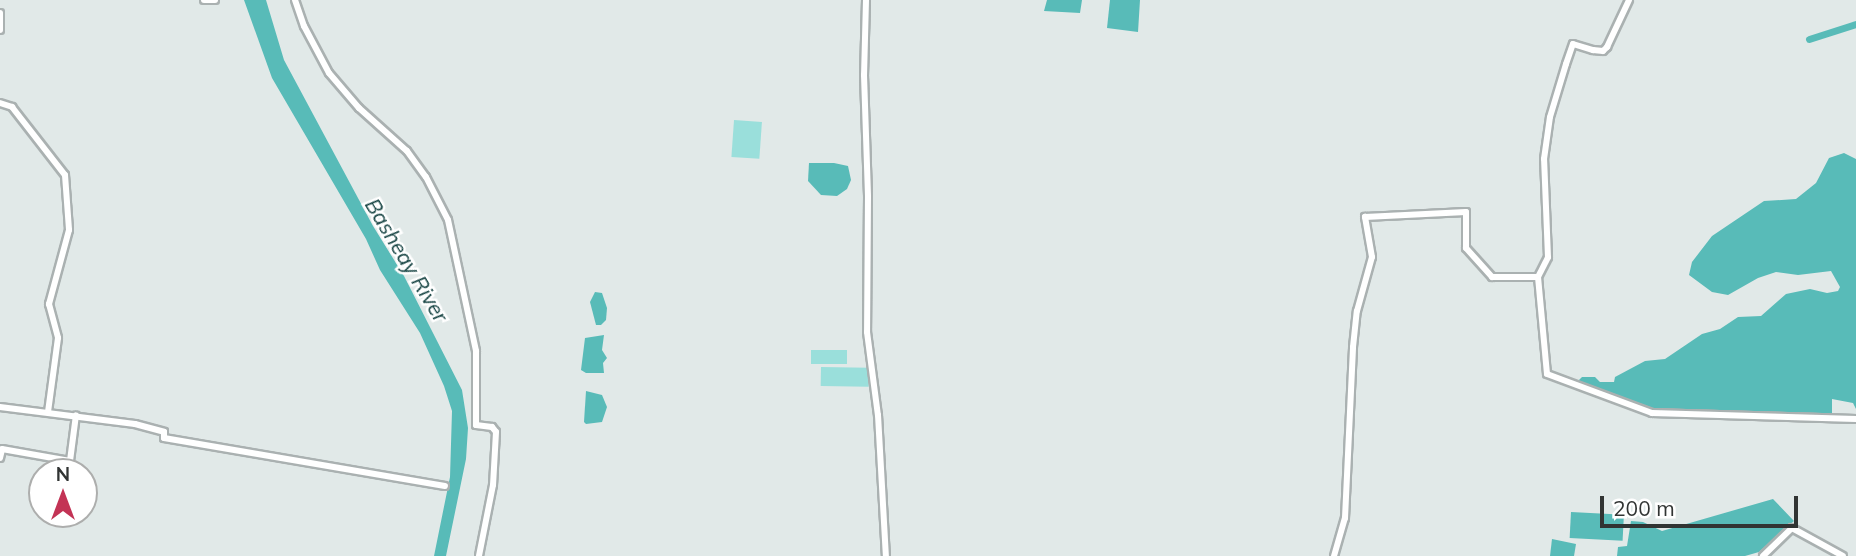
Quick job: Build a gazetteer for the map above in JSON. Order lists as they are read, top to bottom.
{
  "water": ["Basheay River"],
  "scale_bar": "200 m",
  "north": "top"
}
